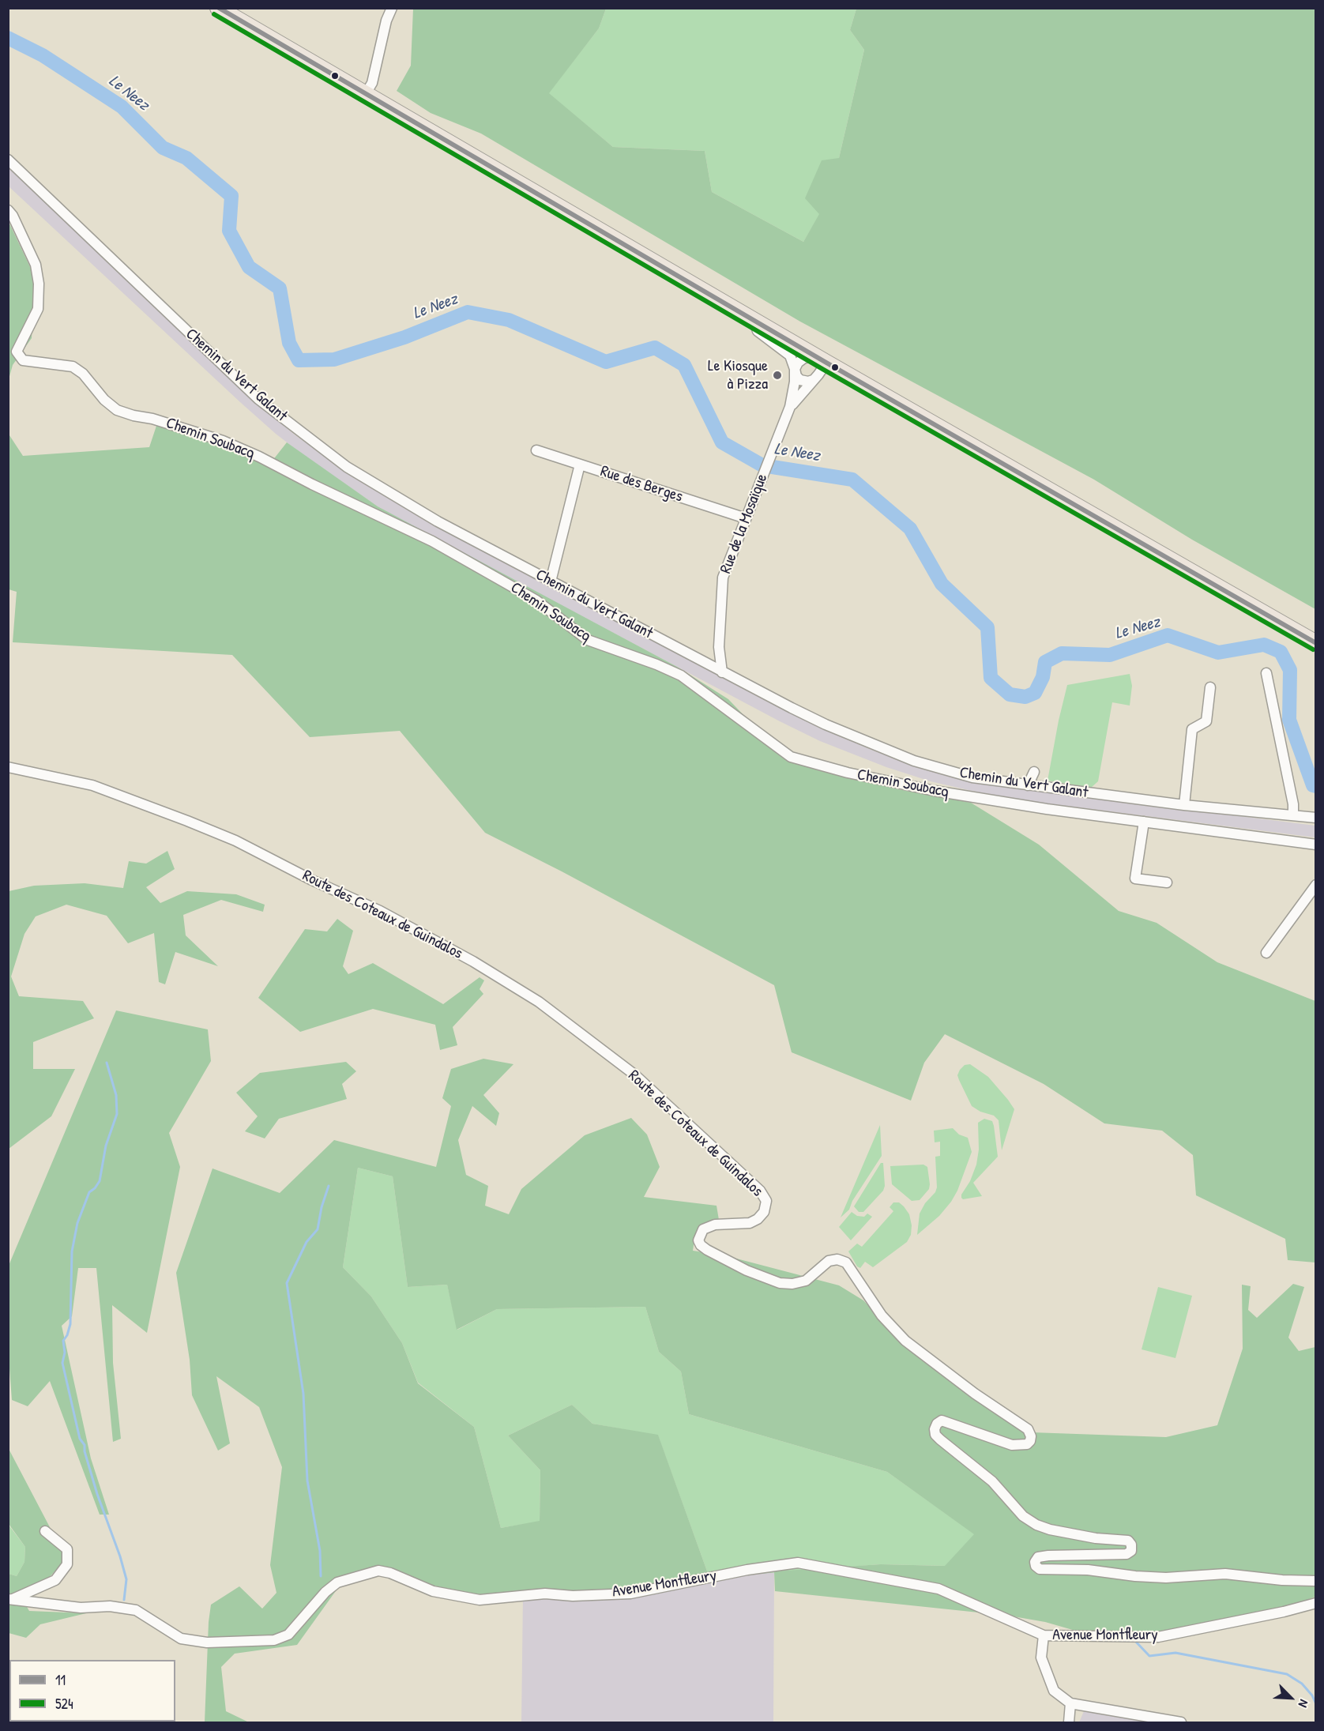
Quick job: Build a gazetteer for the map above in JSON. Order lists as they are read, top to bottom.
{
  "streets": {
    "street": [
      "Chemin du Vert Galant",
      "Chemin Soubacq",
      "Rue des Berges",
      "Rue de la Mosaïque",
      "Route des Coteaux de Guindalos",
      "Avenue Montfleury"
    ]
  },
  "crossings": [
    ["Chemin du Vert Galant", "Rue de la Mosaïque"],
    ["Rue des Berges", "Rue de la Mosaïque"]
  ],
  "water": ["Le Neez"],
  "places": ["Le Kiosque à Pizza"],
  "lines": ["transit line 11", "transit line 524"],
  "legend": ["11", "524"],
  "north": "bottom right"
}
